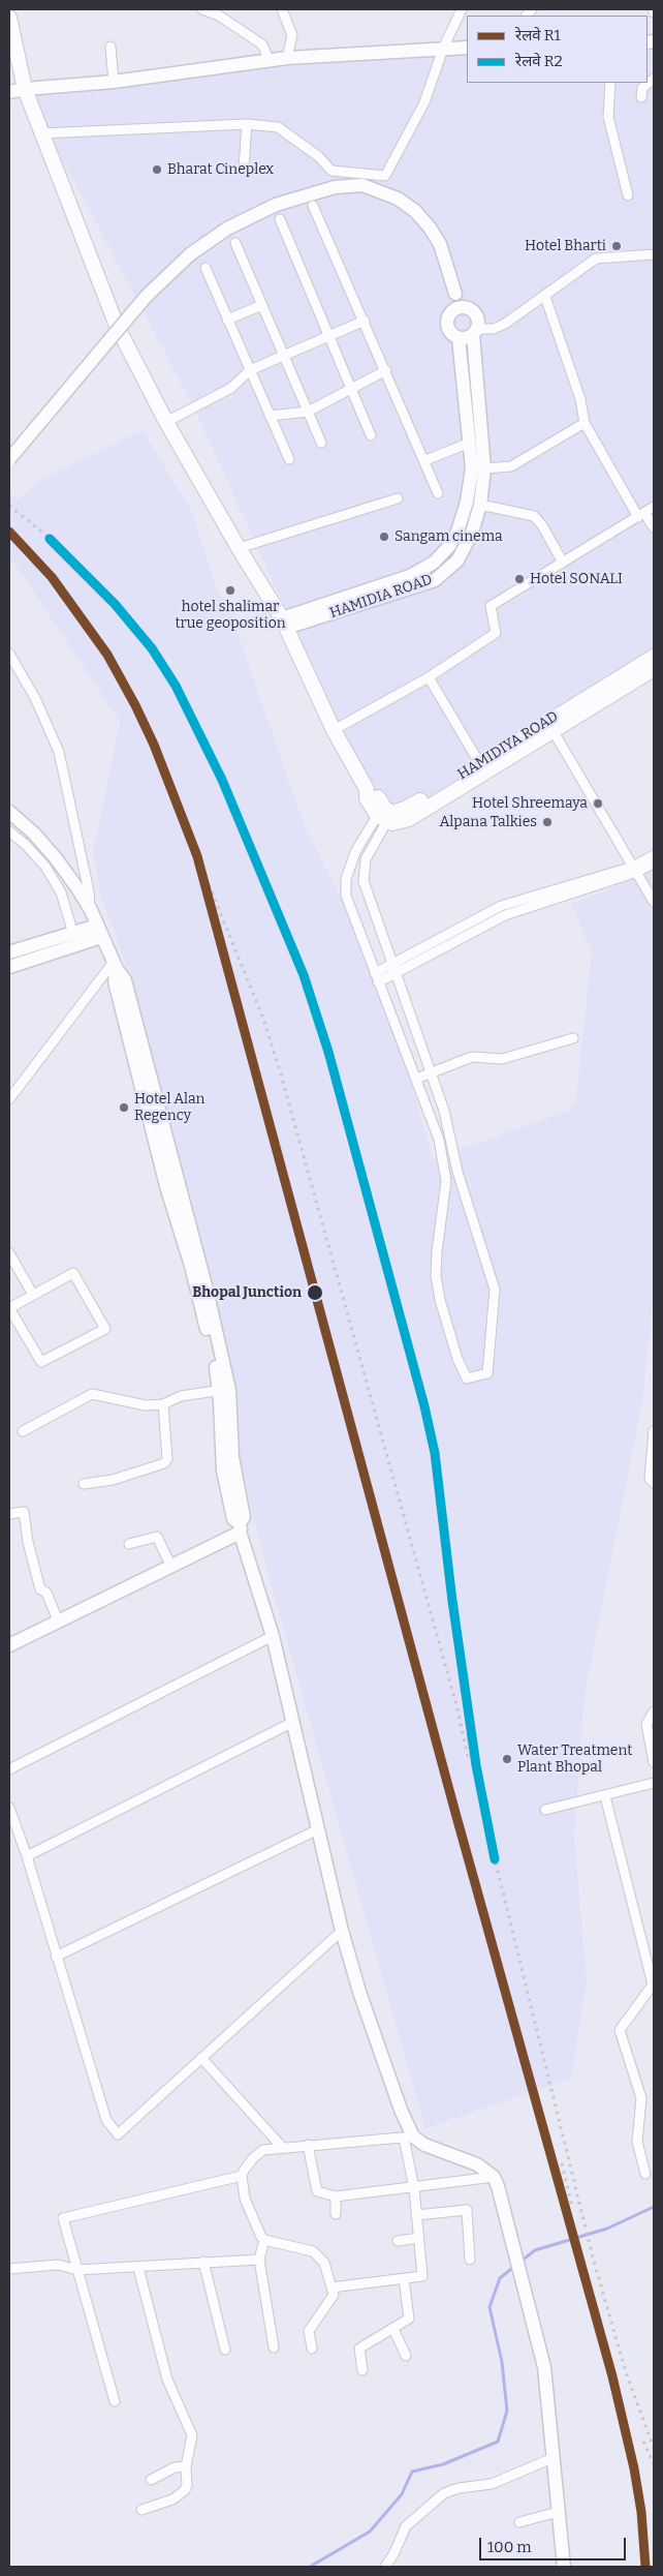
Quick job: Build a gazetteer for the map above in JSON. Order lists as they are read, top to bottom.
{
  "streets": {
    "main road": ["HAMIDIYA ROAD"],
    "street": ["HAMIDIA ROAD"]
  },
  "places": [
    "Bharat Cineplex",
    "Hotel Bharti",
    "Sangam cinema",
    "Hotel SONALI",
    "hotel shalimar true geoposition",
    "Hotel Shreemaya",
    "Alpana Talkies",
    "Hotel Alan Regency",
    "Bhopal Junction",
    "Water Treatment Plant Bhopal"
  ],
  "lines": ["rail line R1", "rail line R2"],
  "legend": ["रेलवे R1", "रेलवे R2"],
  "scale_bar": "100 m"
}
